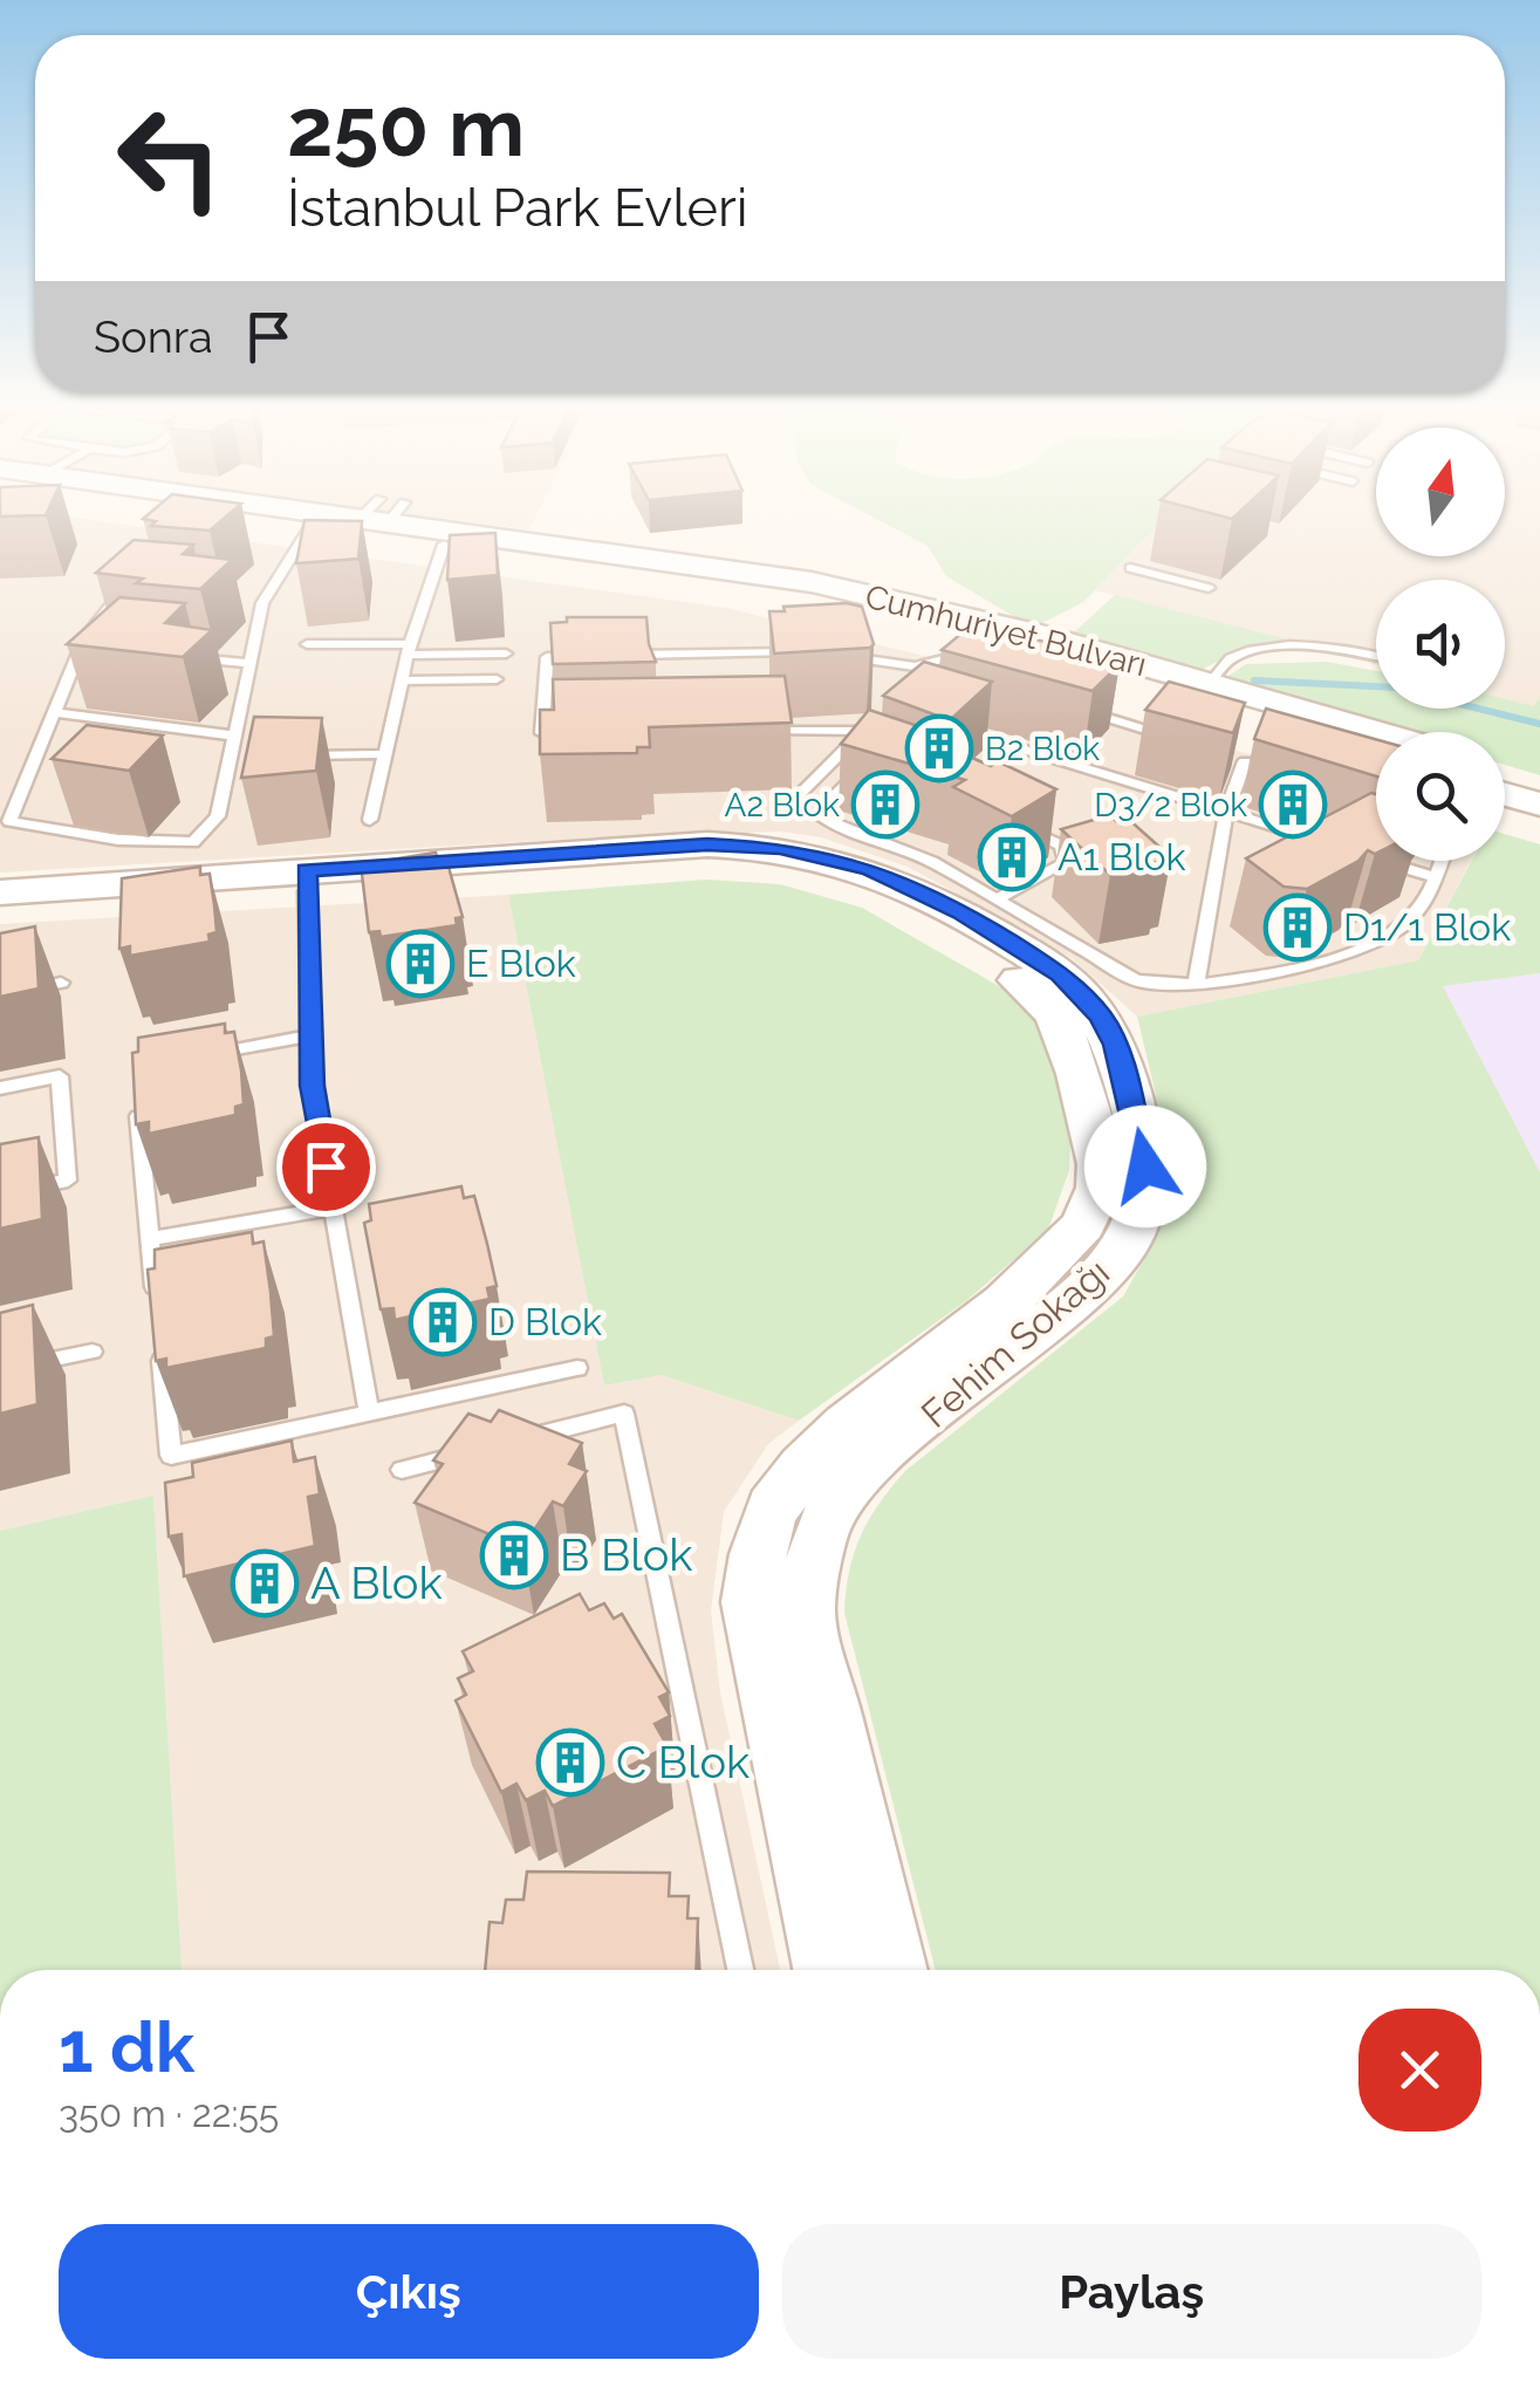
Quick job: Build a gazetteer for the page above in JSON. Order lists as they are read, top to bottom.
{
  "streets": {
    "street": ["Cumhuriyet Bulvarı", "Fehim Sokağı"]
  },
  "places": {
    "building": [
      "B2 Blok",
      "A2 Blok",
      "D3/2 Blok",
      "A1 Blok",
      "D1/1 Blok",
      "E Blok",
      "D Blok",
      "B Blok",
      "A Blok",
      "C Blok"
    ]
  },
  "north": "top",
  "page": {
    "turn": ["250 m", "İstanbul Park Evleri"],
    "then": "Sonra",
    "heading": ["1 dk", "350 m · 22:55"],
    "buttons": ["Çıkış", "Paylaş"]
  }
}
